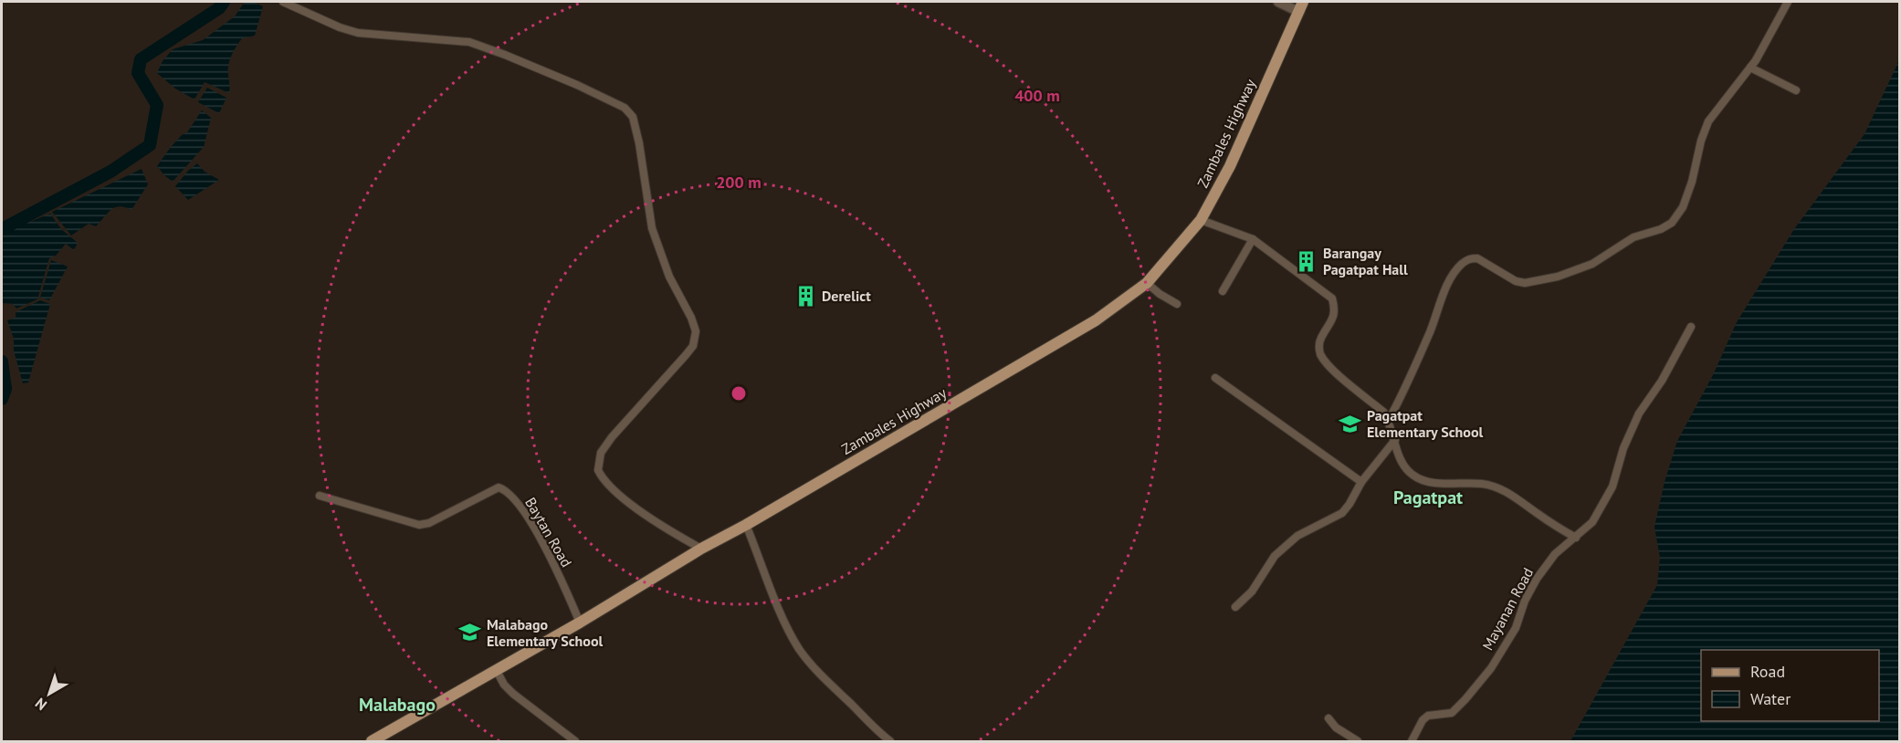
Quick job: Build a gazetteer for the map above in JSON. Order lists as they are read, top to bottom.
{
  "streets": {
    "main road": ["Zambales Highway"],
    "street": ["Baytan Road", "Mayanan Road"]
  },
  "crossings": [
    ["Zambales Highway", "Baytan Road"]
  ],
  "districts": ["Pagatpat", "Malabago"],
  "places": {
    "building": ["Barangay Pagatpat Hall", "Derelict"],
    "school or university": ["Pagatpat Elementary School", "Malabago Elementary School"]
  },
  "legend": ["Road", "Water"],
  "north": "bottom left",
  "rings": ["400 m", "200 m"]
}
